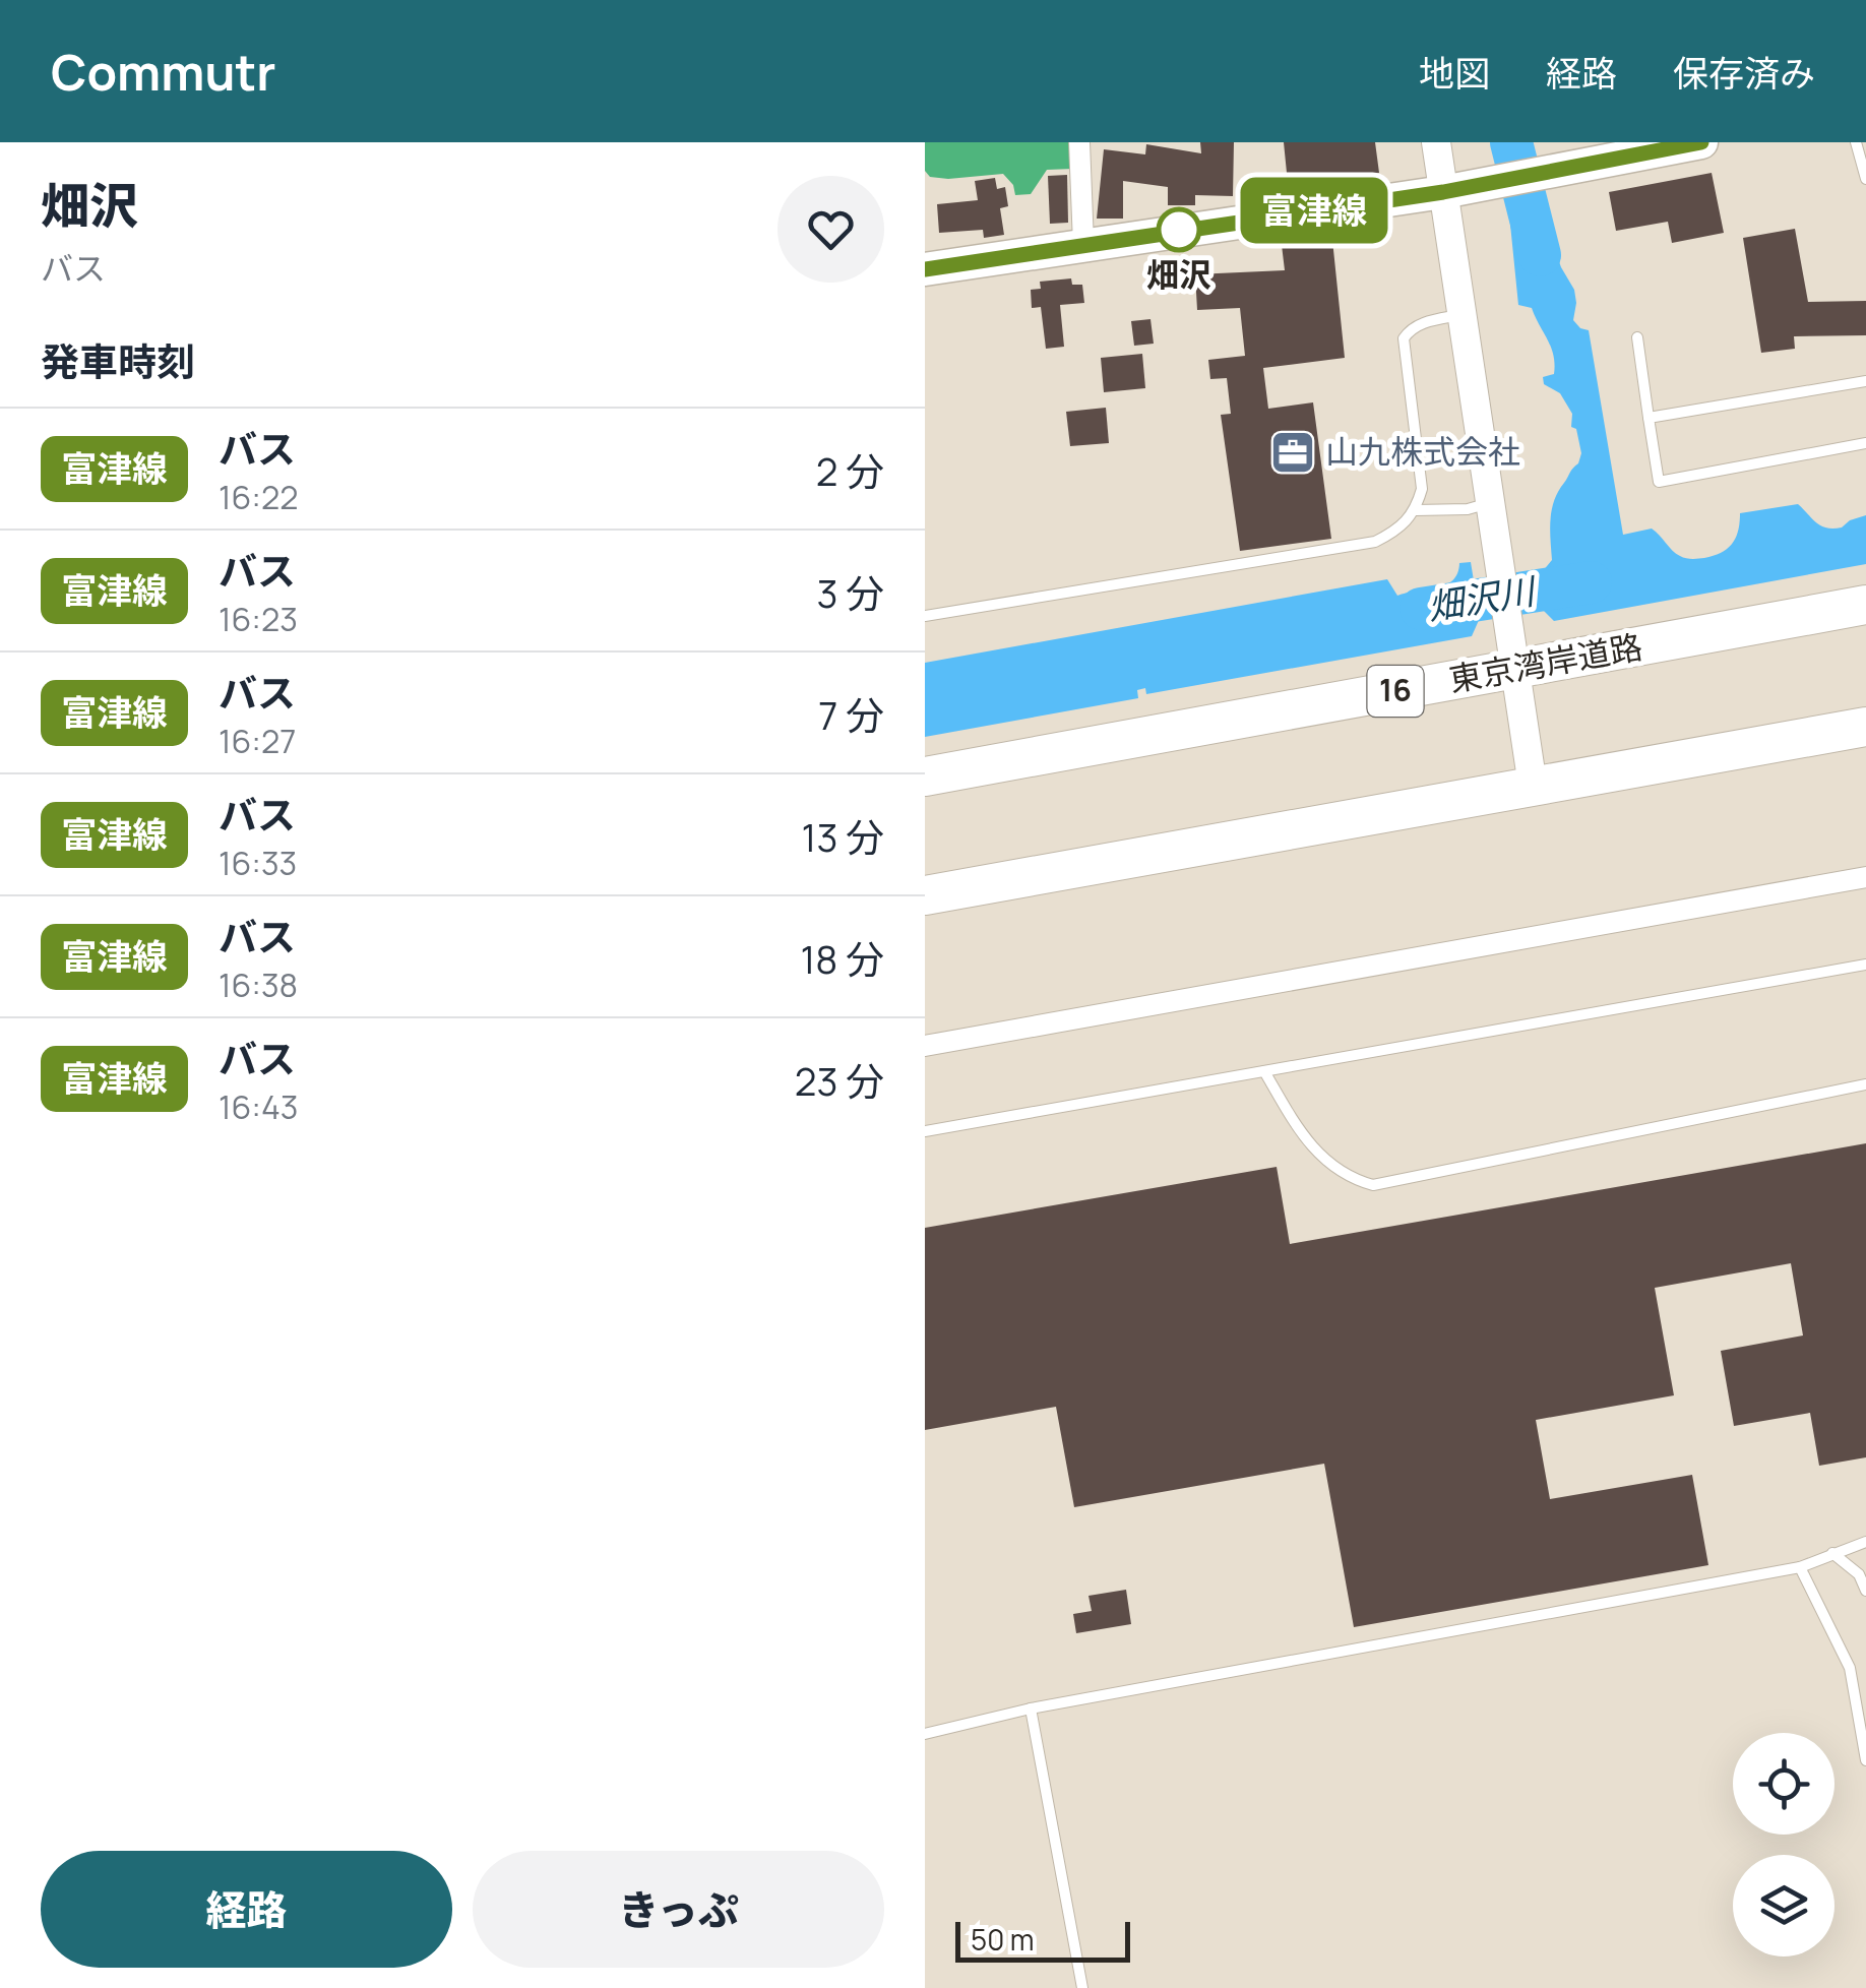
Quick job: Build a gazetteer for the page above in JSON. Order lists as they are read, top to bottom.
{
  "streets": {
    "highway": ["東京湾岸道路", "16"]
  },
  "water": ["畑沢川"],
  "places": {
    "other": ["畑沢"],
    "office": ["山九株式会社"]
  },
  "lines": ["bus line 富津線"],
  "scale_bar": "50 m",
  "page": {
    "header": "Commutr",
    "nav": ["地図", "経路", "保存済み"],
    "heading": [
      ["畑沢", "バス"],
      "発車時刻"
    ],
    "on_map": "富津線",
    "list": [
      {
        "mark": "富津線",
        "name": "バス",
        "note": "16:22",
        "value": "2 分"
      },
      {
        "mark": "富津線",
        "name": "バス",
        "note": "16:23",
        "value": "3 分"
      },
      {
        "mark": "富津線",
        "name": "バス",
        "note": "16:27",
        "value": "7 分"
      },
      {
        "mark": "富津線",
        "name": "バス",
        "note": "16:33",
        "value": "13 分"
      },
      {
        "mark": "富津線",
        "name": "バス",
        "note": "16:38",
        "value": "18 分"
      },
      {
        "mark": "富津線",
        "name": "バス",
        "note": "16:43",
        "value": "23 分"
      }
    ],
    "buttons": ["経路", "きっぷ"],
    "scale": "50 m"
  }
}
